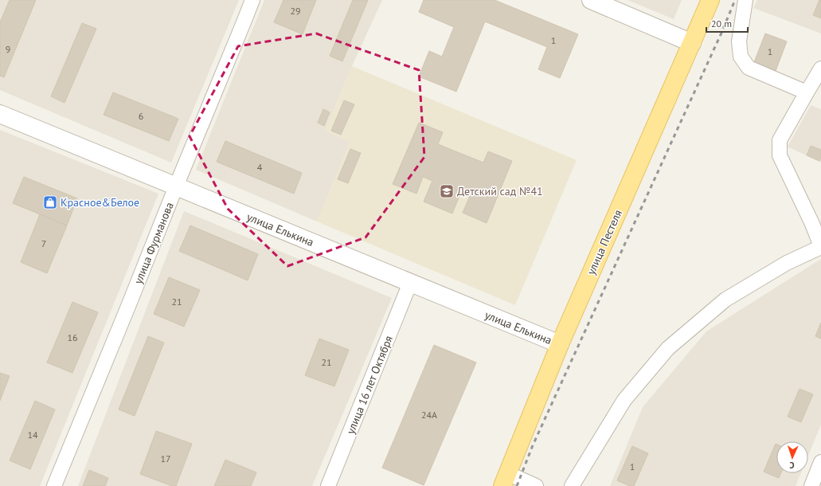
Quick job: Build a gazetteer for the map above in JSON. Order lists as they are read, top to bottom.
{
  "streets": {
    "main road": ["улица Пестеля"],
    "street": ["улица Елькина", "улица Фурманова", "улица 16 лет Октября"]
  },
  "crossings": [
    ["улица Елькина", "улица Пестеля"],
    ["улица Елькина", "улица Фурманова"],
    ["улица Елькина", "улица 16 лет Октября"]
  ],
  "places": {
    "school or university": ["Детский сад №41"],
    "shop": ["Красное&Белое"]
  },
  "house_numbers": [
    "29",
    "1",
    "9",
    "1",
    "6",
    "4",
    "7",
    "21",
    "16",
    "21",
    "24А",
    "14",
    "17",
    "1"
  ],
  "scale_bar": "20 m",
  "north": "bottom"
}
